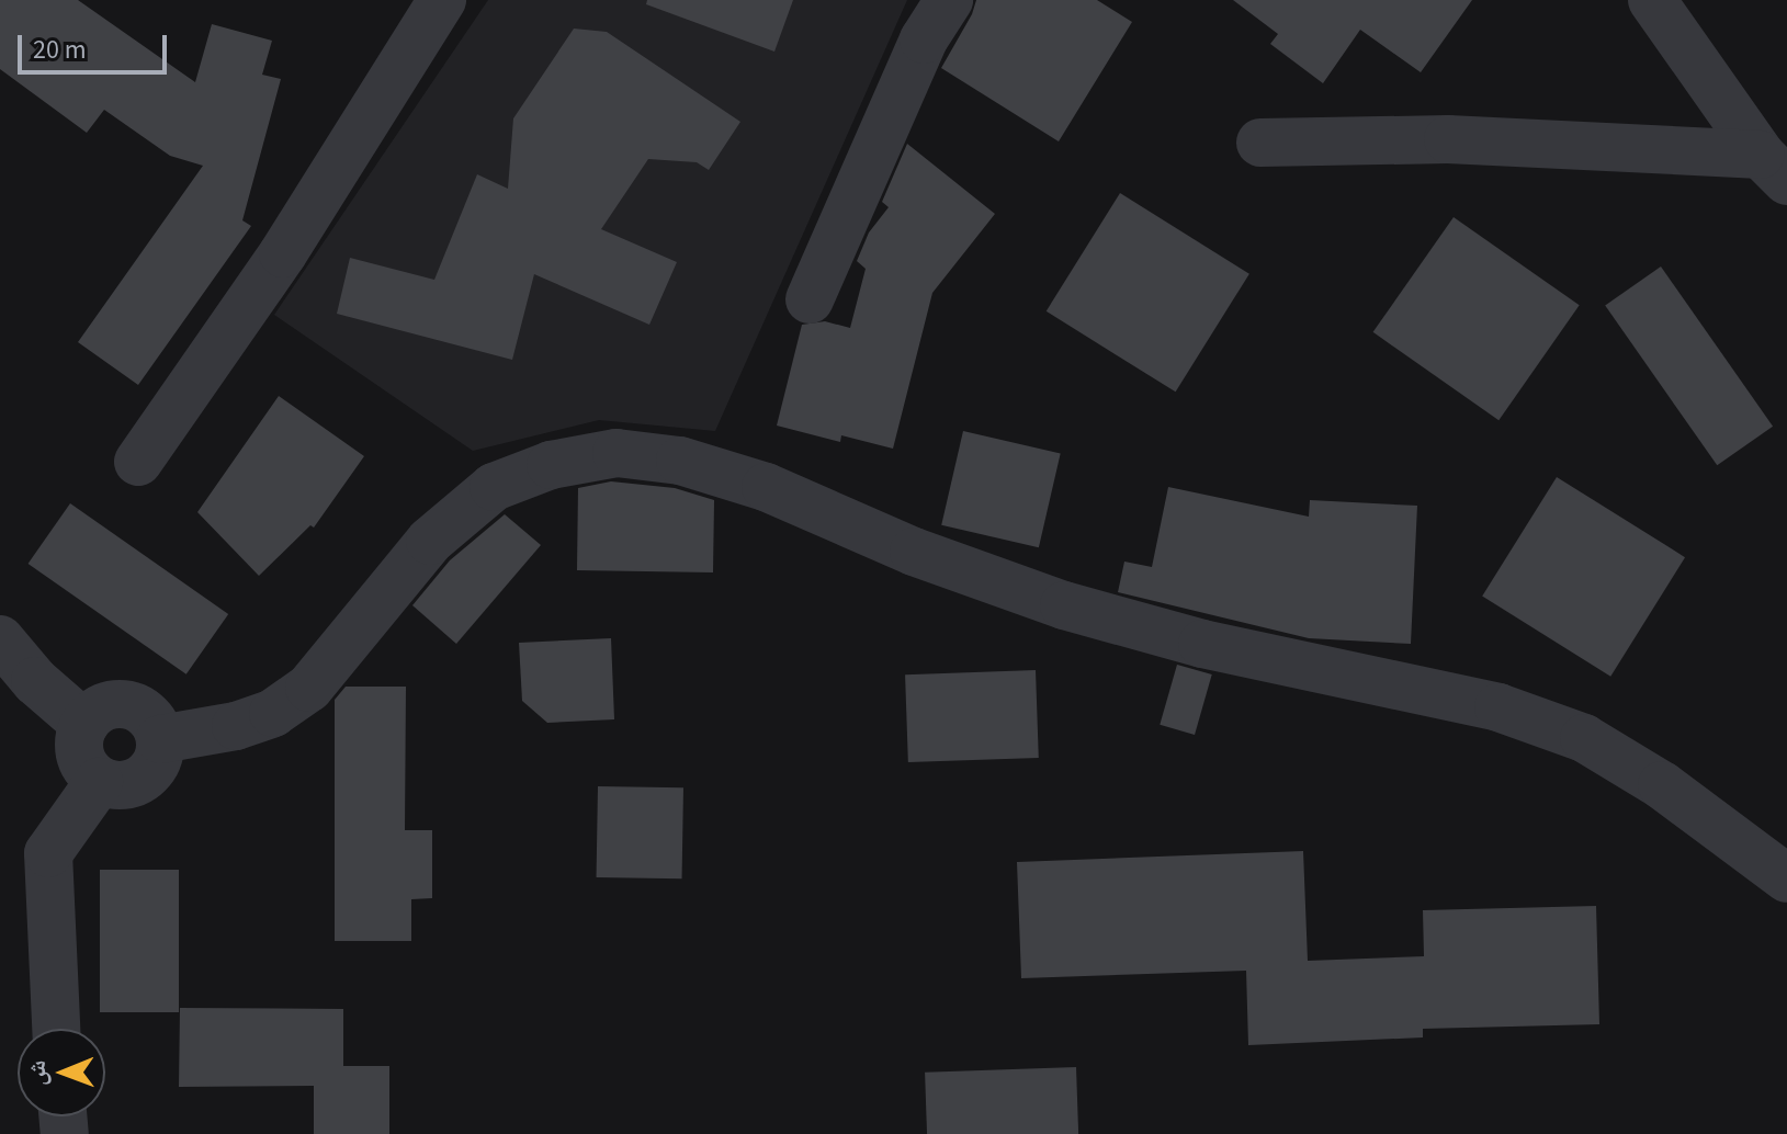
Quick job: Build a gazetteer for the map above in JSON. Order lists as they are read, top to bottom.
{
  "scale_bar": "20 m",
  "north": "left"
}
